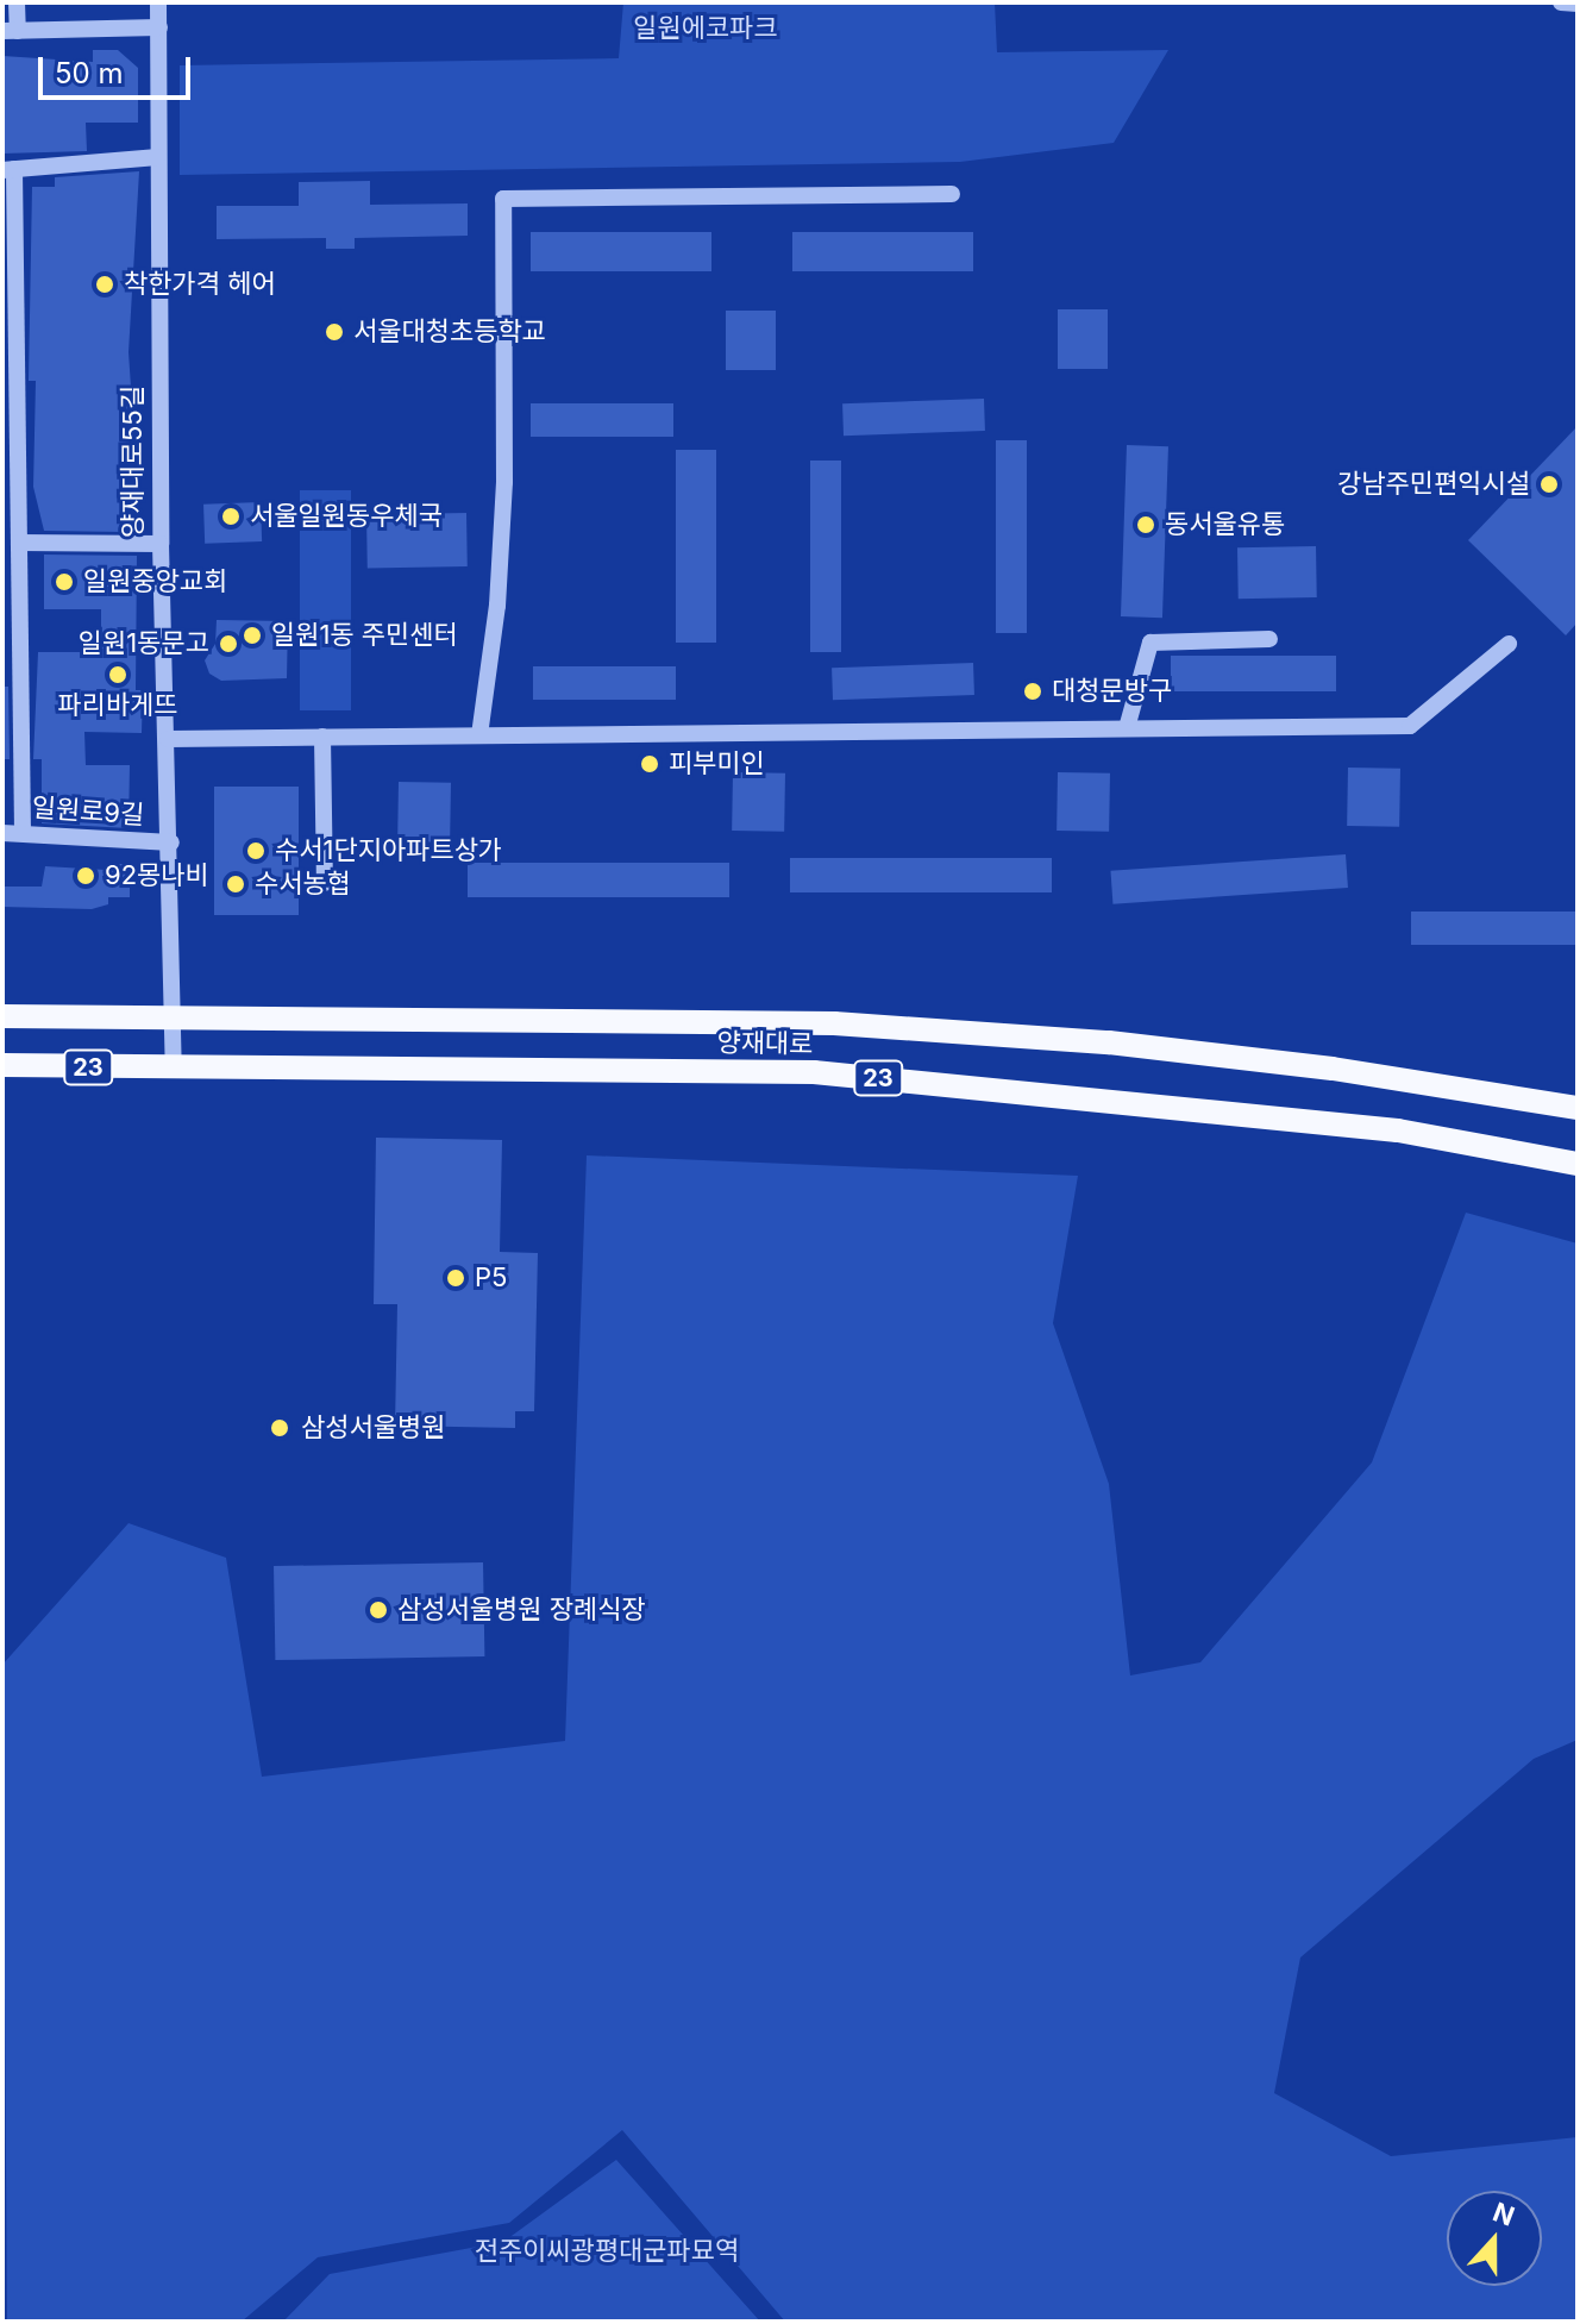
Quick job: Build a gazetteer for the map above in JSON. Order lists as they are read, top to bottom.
{
  "streets": {
    "main road": ["양재대로", "23"],
    "street": ["양재대로55길", "일원로9길"]
  },
  "crossings": [
    ["양재대로55길", "일원로9길"],
    ["양재대로55길", "양재대로"]
  ],
  "parks": ["일원에코파크", "전주이씨광평대군파묘역"],
  "places": [
    "착한가격 헤어",
    "서울대청초등학교",
    "강남주민편익시설",
    "서울일원동우체국",
    "동서울유통",
    "일원중앙교회",
    "일원1동 주민센터",
    "일원1동문고",
    "파리바게뜨",
    "대청문방구",
    "피부미인",
    "수서1단지아파트상가",
    "92몽나비",
    "수서농협",
    "P5",
    "삼성서울병원",
    "삼성서울병원 장례식장"
  ],
  "scale_bar": "50 m",
  "north": "top"
}
